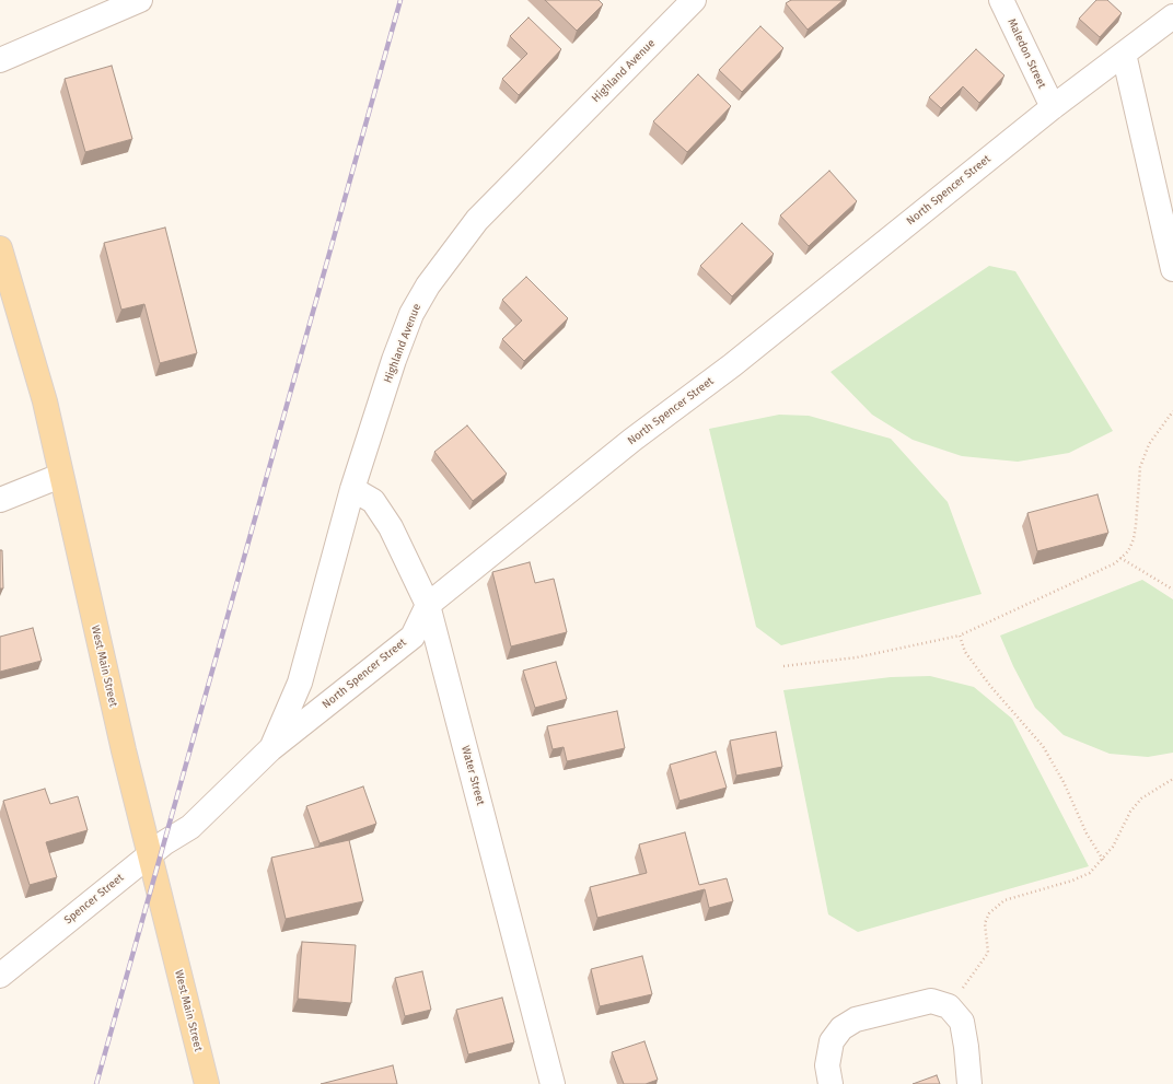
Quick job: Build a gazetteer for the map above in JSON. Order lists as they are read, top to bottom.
{
  "streets": {
    "main road": ["West Main Street"],
    "street": [
      "Maledon Street",
      "Highland Avenue",
      "North Spencer Street",
      "Water Street",
      "Spencer Street"
    ]
  },
  "crossings": [
    ["Maledon Street", "North Spencer Street"],
    ["Highland Avenue", "North Spencer Street"],
    ["Highland Avenue", "Water Street"],
    ["North Spencer Street", "Water Street"],
    ["North Spencer Street", "Spencer Street"],
    ["West Main Street", "Spencer Street"]
  ]
}
